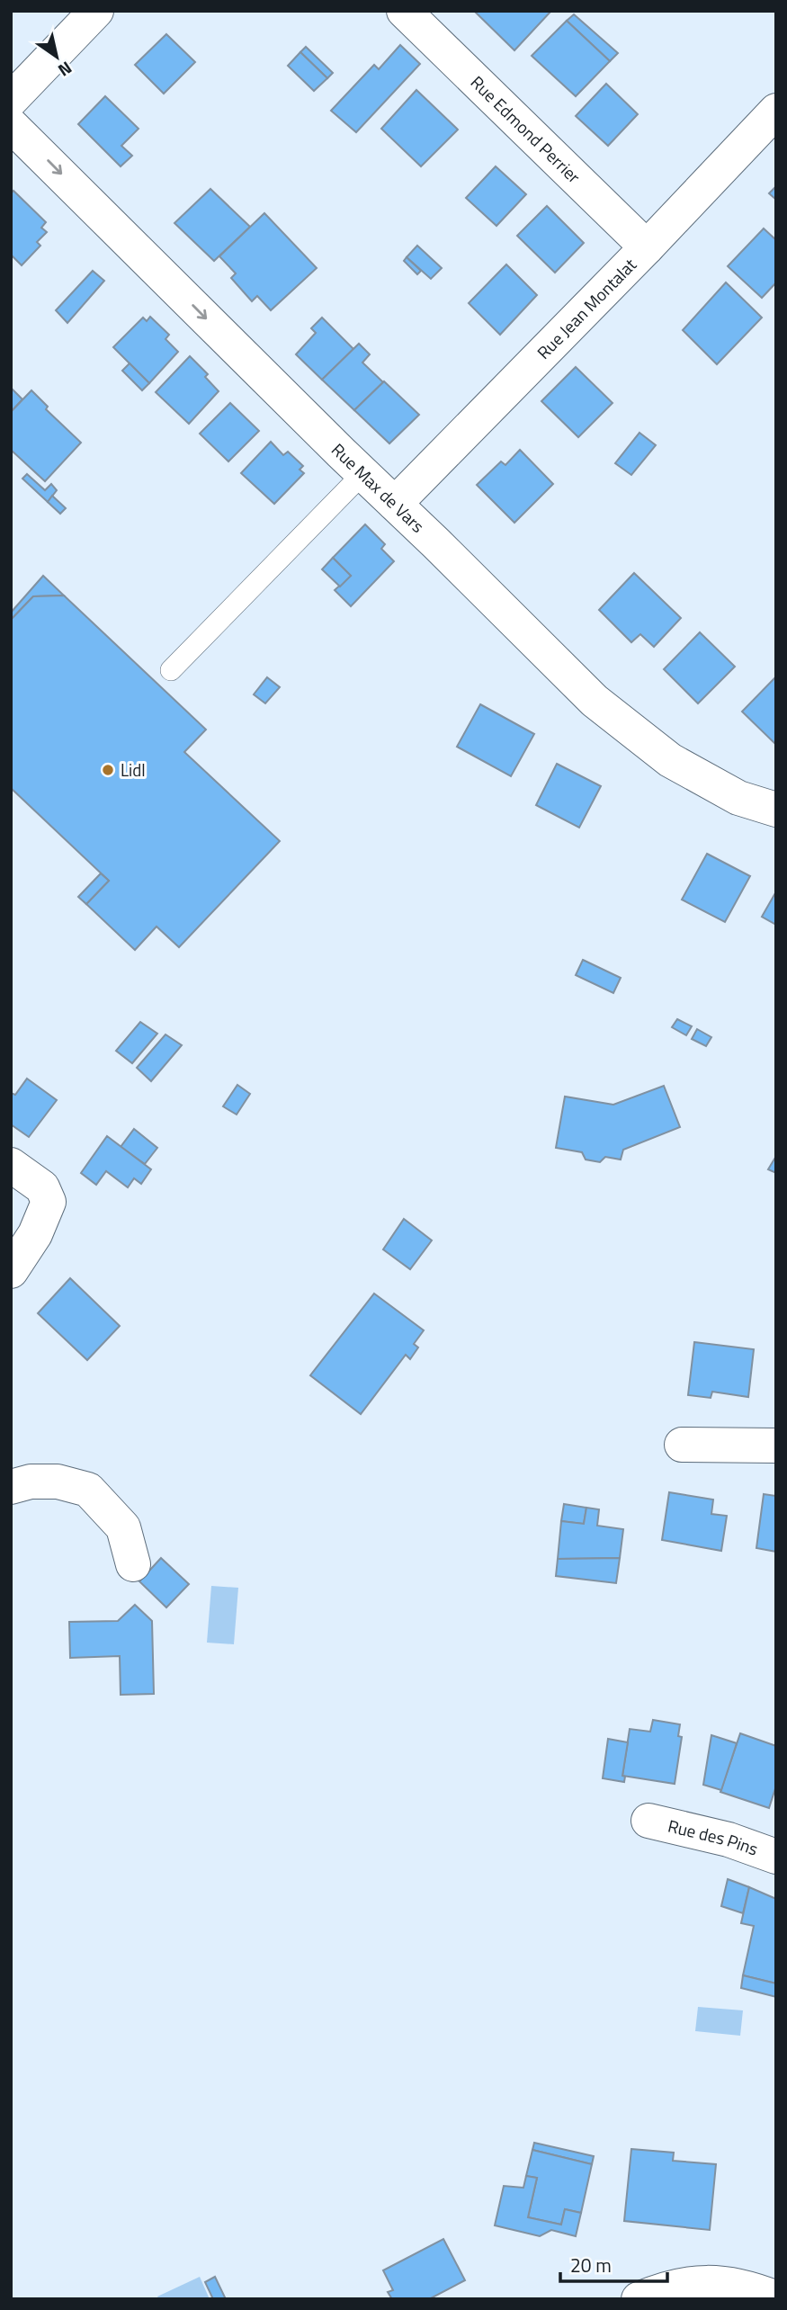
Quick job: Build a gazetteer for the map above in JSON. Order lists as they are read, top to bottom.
{
  "streets": {
    "street": [
      "Rue Edmond Perrier",
      "Rue Jean Montalat",
      "Rue Max de Vars",
      "Rue des Pins"
    ]
  },
  "crossings": [
    ["Rue Edmond Perrier", "Rue Jean Montalat"],
    ["Rue Jean Montalat", "Rue Max de Vars"]
  ],
  "one_way": ["Rue Max de Vars"],
  "places": ["Lidl"],
  "scale_bar": "20 m",
  "north": "bottom right"
}
